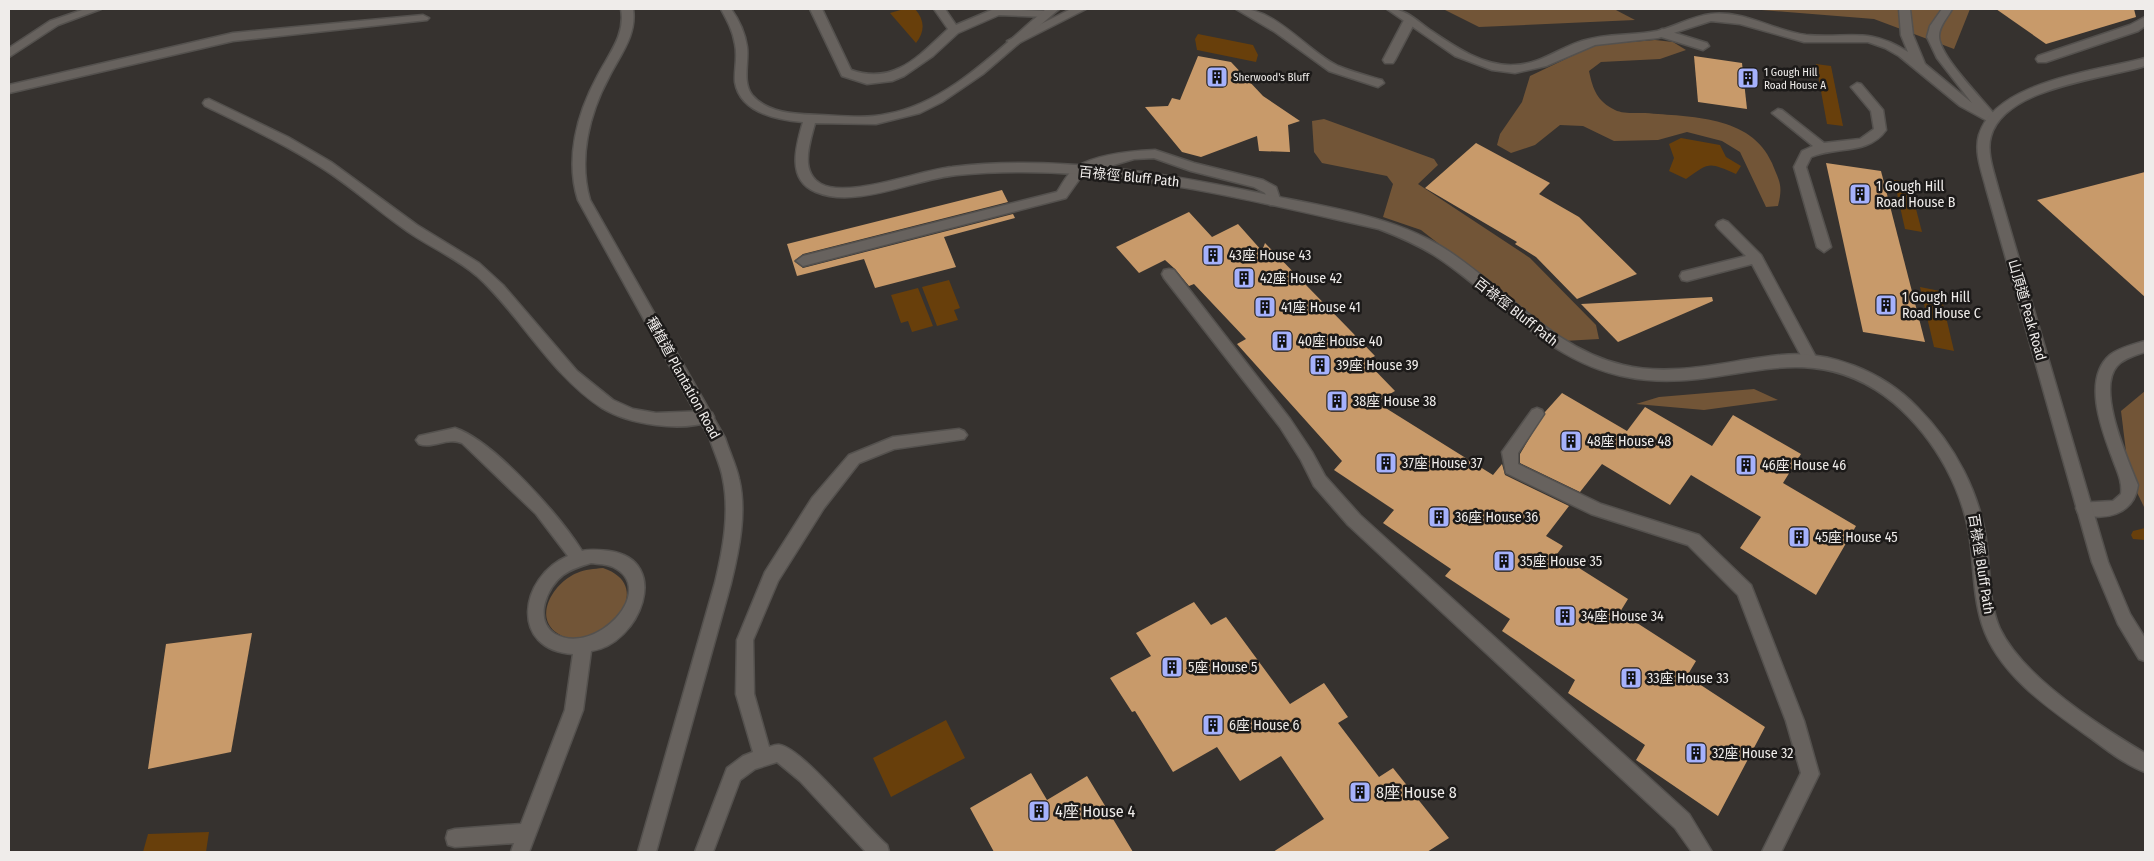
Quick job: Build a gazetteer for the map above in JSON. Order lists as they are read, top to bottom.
{
  "streets": {
    "street": ["百祿徑 Bluff Path", "山頂道 Peak Road", "種植道 Plantation Road"]
  },
  "places": {
    "building": [
      "Sherwood's Bluff",
      "1 Gough Hill Road House A",
      "1 Gough Hill Road House B",
      "43座 House 43",
      "42座 House 42",
      "1 Gough Hill Road House C",
      "41座 House 41",
      "40座 House 40",
      "39座 House 39",
      "38座 House 38",
      "48座 House 48",
      "37座 House 37",
      "46座 House 46",
      "36座 House 36",
      "45座 House 45",
      "35座 House 35",
      "34座 House 34",
      "5座 House 5",
      "33座 House 33",
      "6座 House 6",
      "32座 House 32",
      "8座 House 8",
      "4座 House 4"
    ]
  }
}
